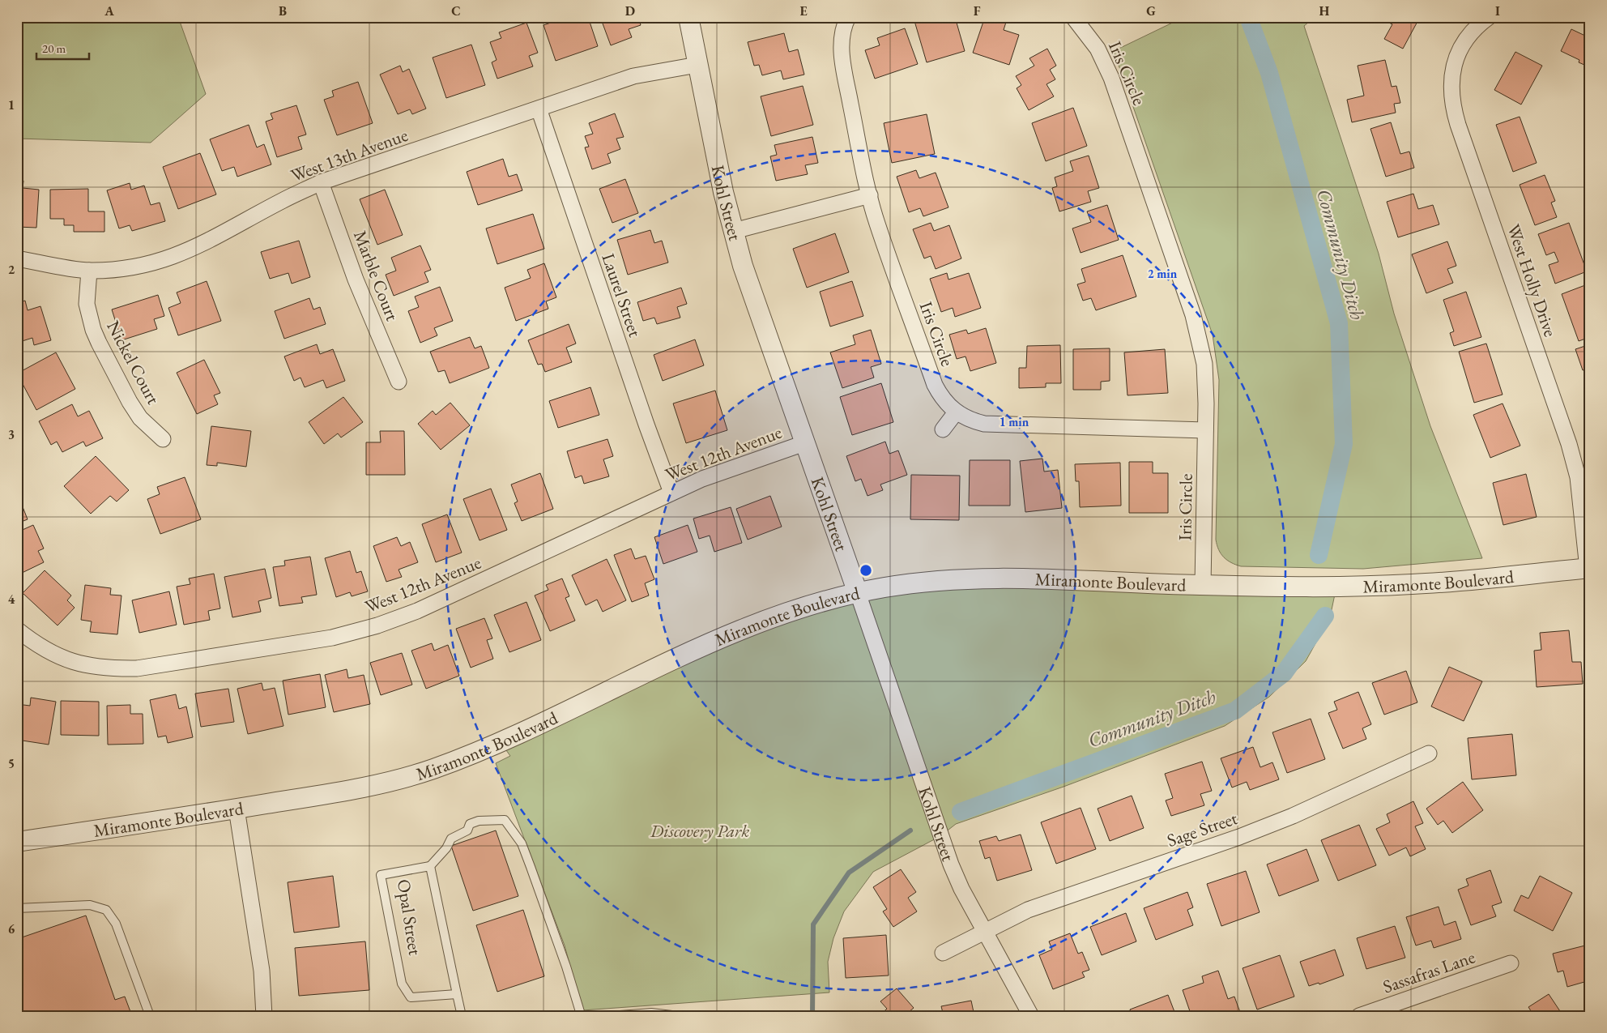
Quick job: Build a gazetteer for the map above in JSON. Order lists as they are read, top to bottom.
{
  "streets": {
    "street": [
      "Iris Circle",
      "West 13th Avenue",
      "Kohl Street",
      "Marble Court",
      "West Holly Drive",
      "Laurel Street",
      "Nickel Court",
      "West 12th Avenue",
      "Miramonte Boulevard",
      "Sage Street",
      "Sassafras Lane"
    ],
    "lane": ["Opal Street"]
  },
  "crossings": [
    ["Iris Circle", "Miramonte Boulevard"],
    ["West 13th Avenue", "Kohl Street"],
    ["West 13th Avenue", "Marble Court"],
    ["West 13th Avenue", "Laurel Street"],
    ["West 13th Avenue", "Nickel Court"],
    ["Kohl Street", "West 12th Avenue"],
    ["Kohl Street", "Miramonte Boulevard"],
    ["Kohl Street", "Sage Street"],
    ["West Holly Drive", "Miramonte Boulevard"],
    ["Laurel Street", "West 12th Avenue"]
  ],
  "water": ["Community Ditch"],
  "parks": ["Discovery Park"],
  "scale_bar": "20 m",
  "grid": {
    "columns": [
      "A",
      "B",
      "C",
      "D",
      "E",
      "F",
      "G",
      "H",
      "I"
    ],
    "rows": [
      "1",
      "2",
      "3",
      "4",
      "5",
      "6"
    ]
  },
  "rings": ["2 min", "1 min"]
}
